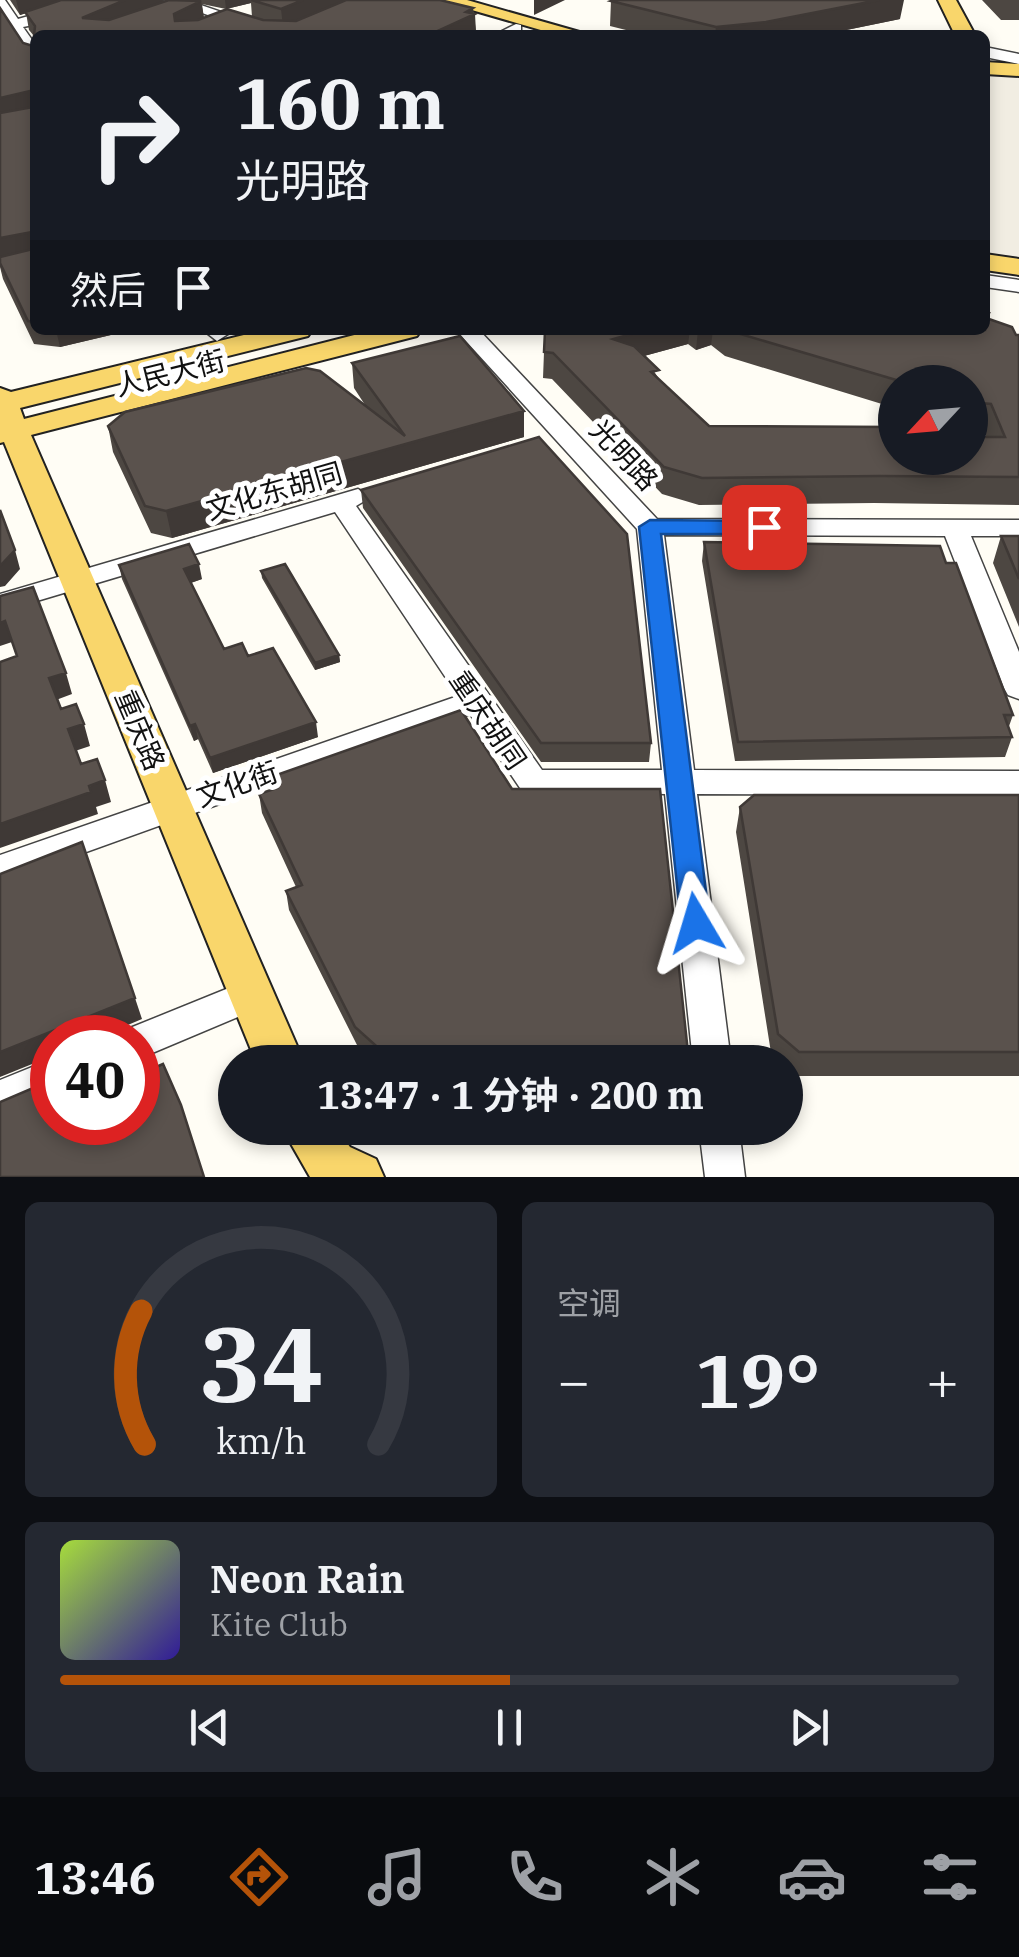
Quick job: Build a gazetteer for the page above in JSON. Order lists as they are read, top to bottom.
{
  "streets": {
    "main road": ["人民大街", "重庆路"],
    "street": [
      "光明路",
      "文化东胡同",
      "重庆胡同",
      "文化街"
    ]
  },
  "crossings": [
    ["人民大街", "重庆路"],
    ["文化东胡同", "重庆胡同"],
    ["文化东胡同", "重庆路"],
    ["重庆胡同", "文化街"],
    ["重庆路", "文化街"]
  ],
  "north": "bottom left",
  "page": {
    "turn": ["160 m", "光明路"],
    "then": "然后",
    "limit": "40",
    "trip": "13:47 · 1 分钟 · 200 m",
    "tile": "空调",
    "heat": ["−", "19°", "+"],
    "song": ["Neon Rain", "Kite Club"],
    "tabs": "13:46",
    "gauge": ["34", "km/h"]
  }
}
